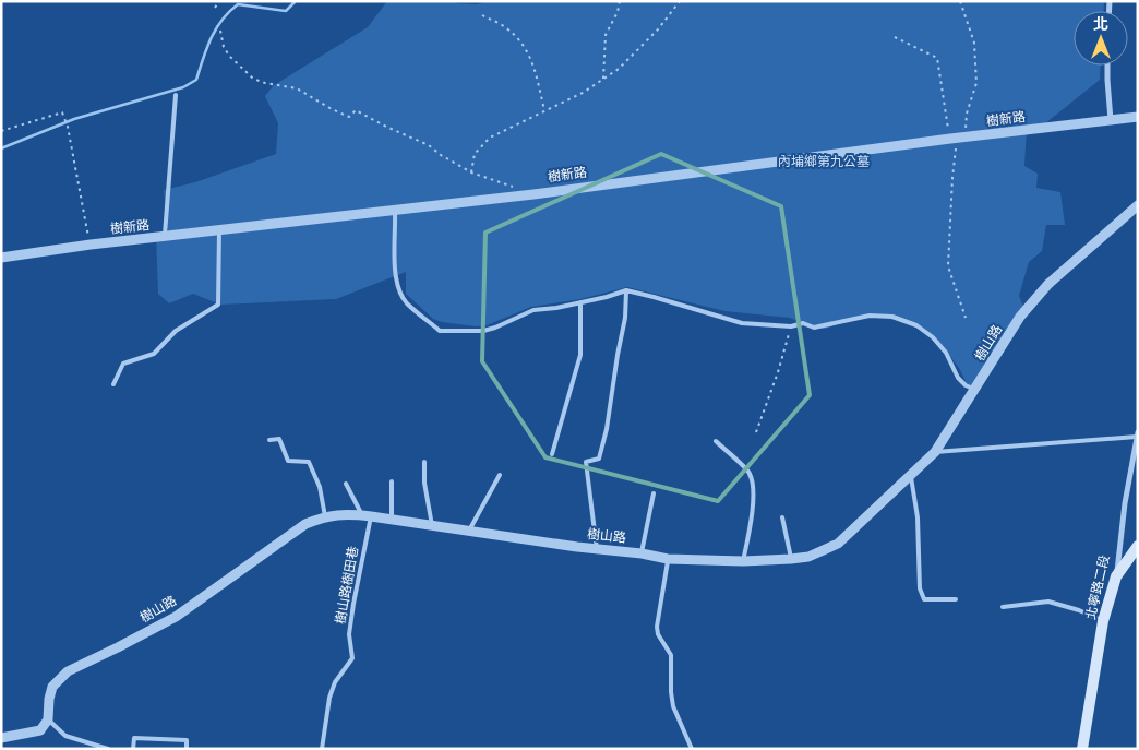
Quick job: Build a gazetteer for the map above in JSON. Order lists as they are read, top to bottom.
{
  "streets": {
    "main road": ["北寧路二段"],
    "street": ["樹新路", "樹山路"],
    "lane": ["樹山路樹田巷"]
  },
  "crossings": [
    ["樹山路", "樹山路樹田巷"]
  ],
  "parks": ["內埔鄉第九公墓"],
  "north": "top"
}
